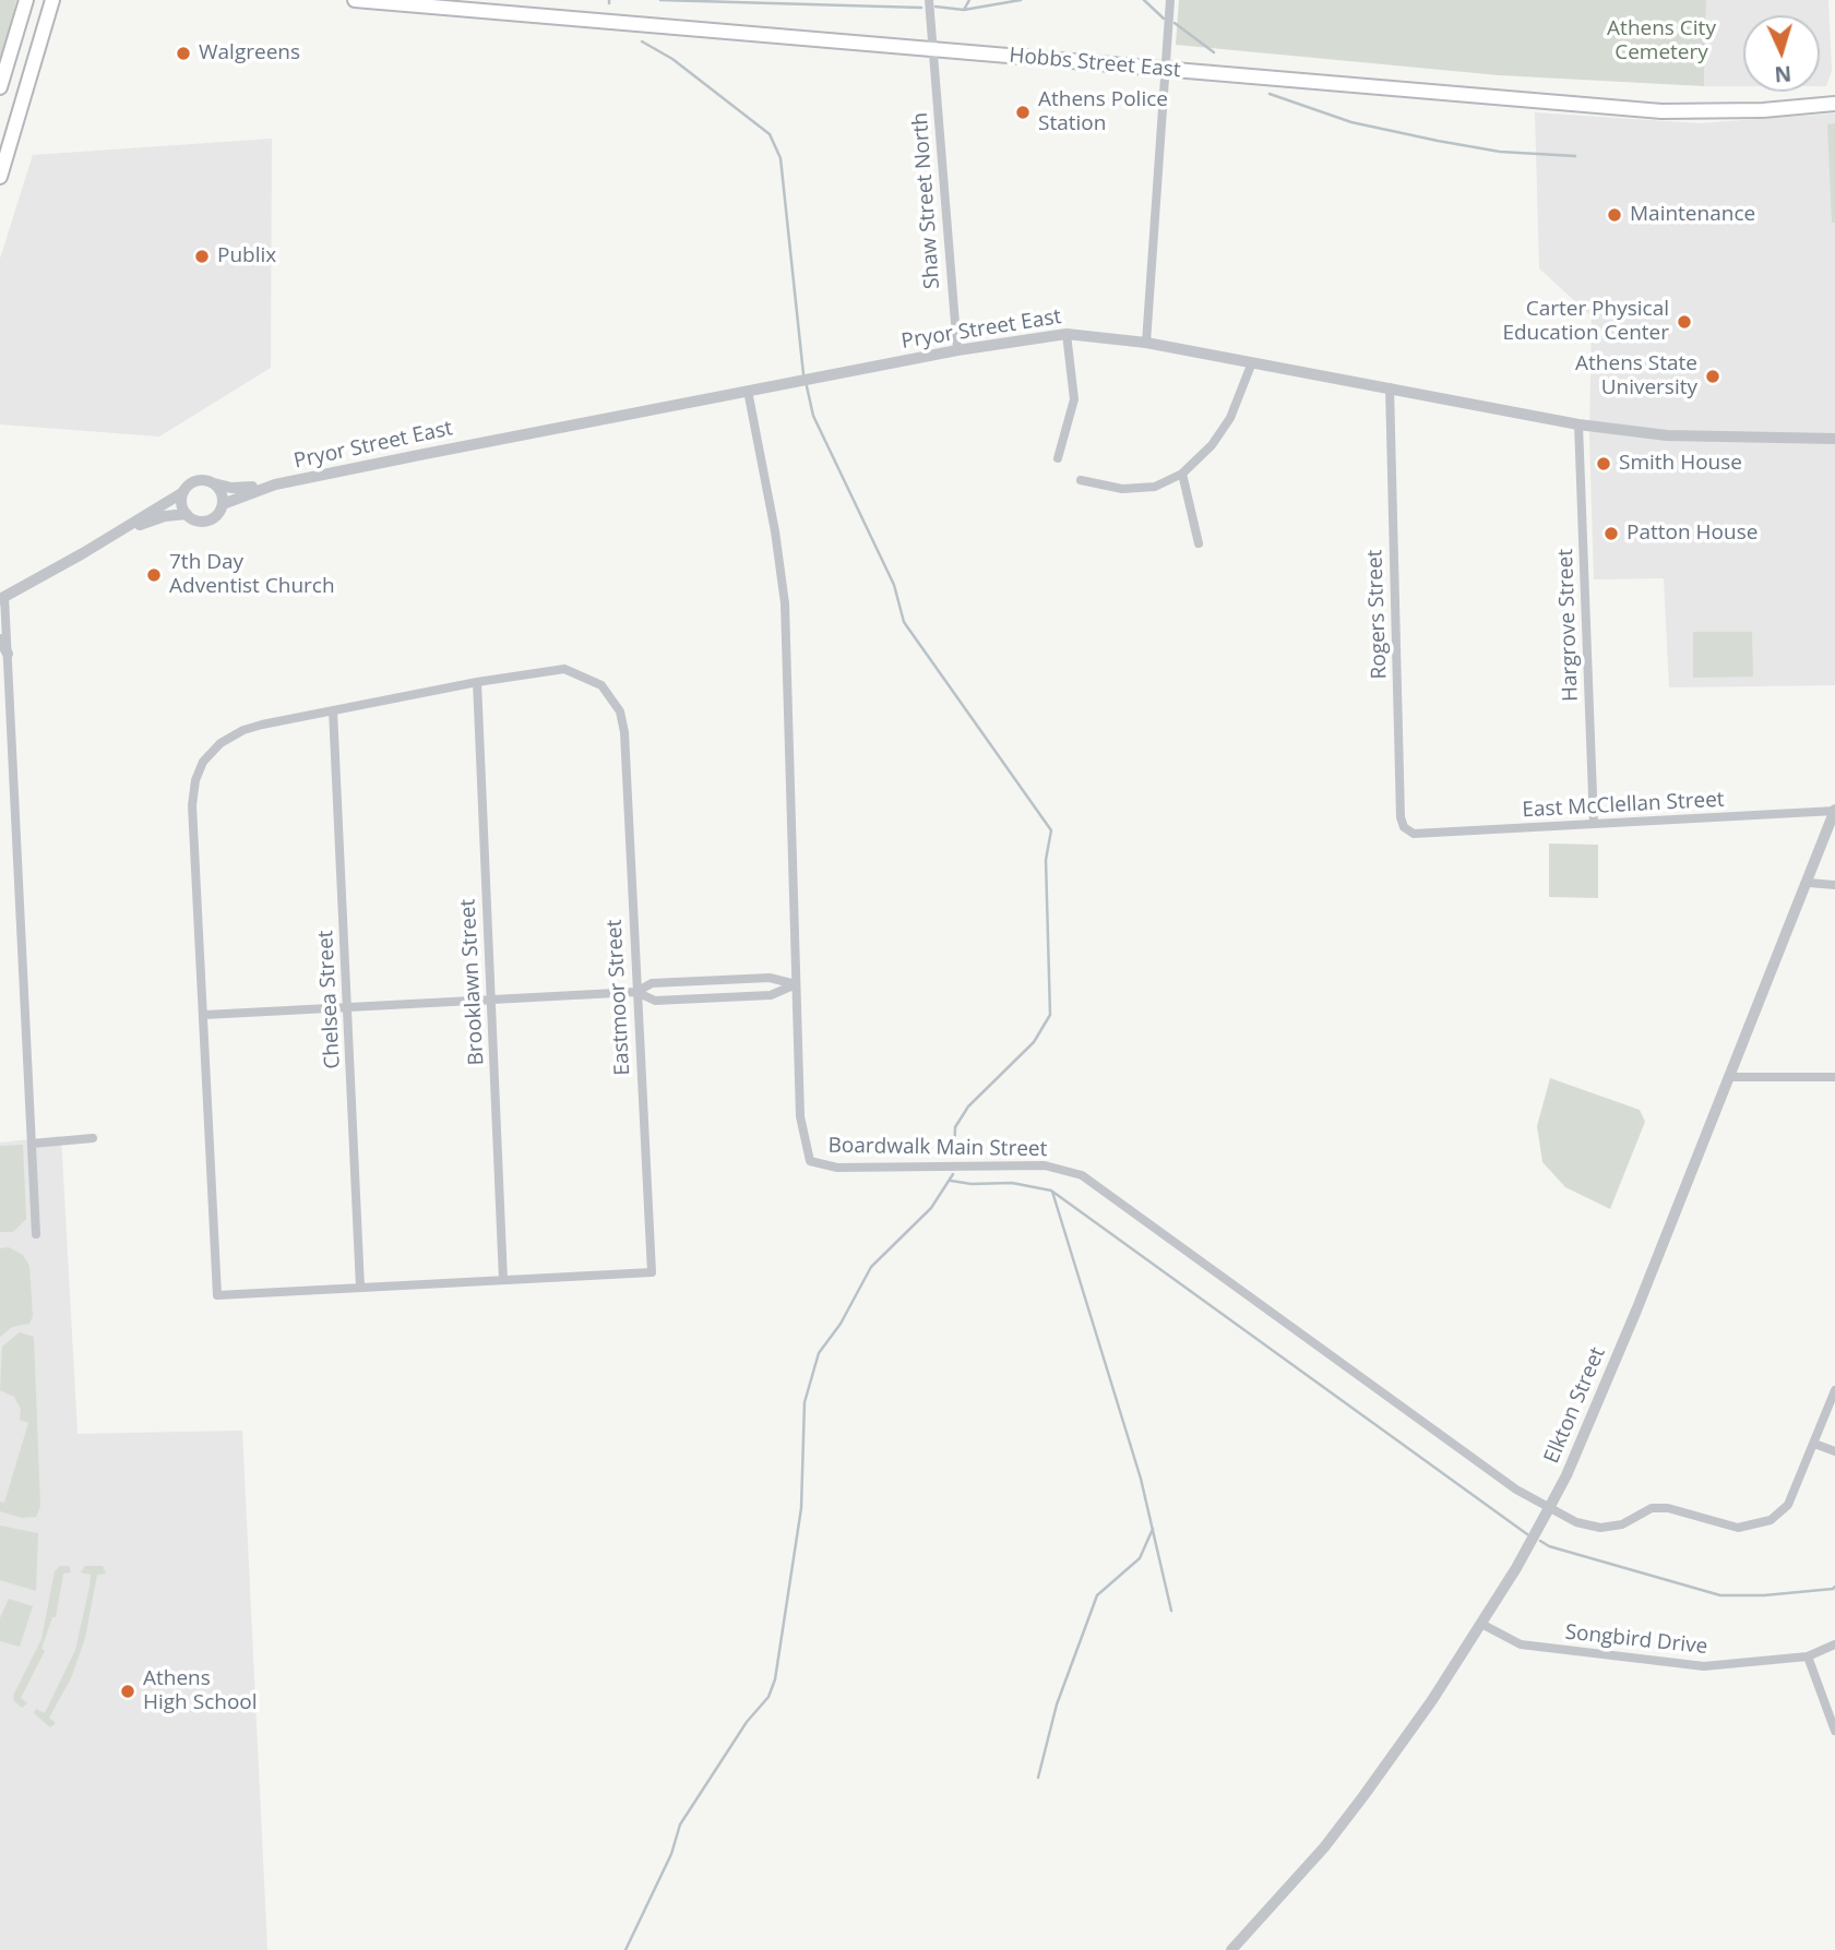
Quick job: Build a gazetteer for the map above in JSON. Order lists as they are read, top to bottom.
{
  "streets": {
    "main road": ["Hobbs Street East"],
    "street": [
      "Shaw Street North",
      "Pryor Street East",
      "Rogers Street",
      "Hargrove Street",
      "East McClellan Street",
      "Brooklawn Street",
      "Eastmoor Street",
      "Chelsea Street",
      "Boardwalk Main Street",
      "Elkton Street",
      "Songbird Drive"
    ]
  },
  "crossings": [
    ["Hobbs Street East", "Shaw Street North"],
    ["Shaw Street North", "Pryor Street East"],
    ["Pryor Street East", "Rogers Street"],
    ["Pryor Street East", "Hargrove Street"],
    ["Pryor Street East", "Boardwalk Main Street"],
    ["Rogers Street", "East McClellan Street"],
    ["Hargrove Street", "East McClellan Street"],
    ["East McClellan Street", "Elkton Street"],
    ["Brooklawn Street", "Eastmoor Street"],
    ["Eastmoor Street", "Chelsea Street"],
    ["Boardwalk Main Street", "Elkton Street"],
    ["Elkton Street", "Songbird Drive"]
  ],
  "parks": ["Athens City Cemetery"],
  "places": [
    "Walgreens",
    "Athens Police Station",
    "Maintenance",
    "Publix",
    "Carter Physical Education Center",
    "Athens State University",
    "Smith House",
    "Patton House",
    "7th Day Adventist Church",
    "Athens High School"
  ],
  "north": "bottom"
}
